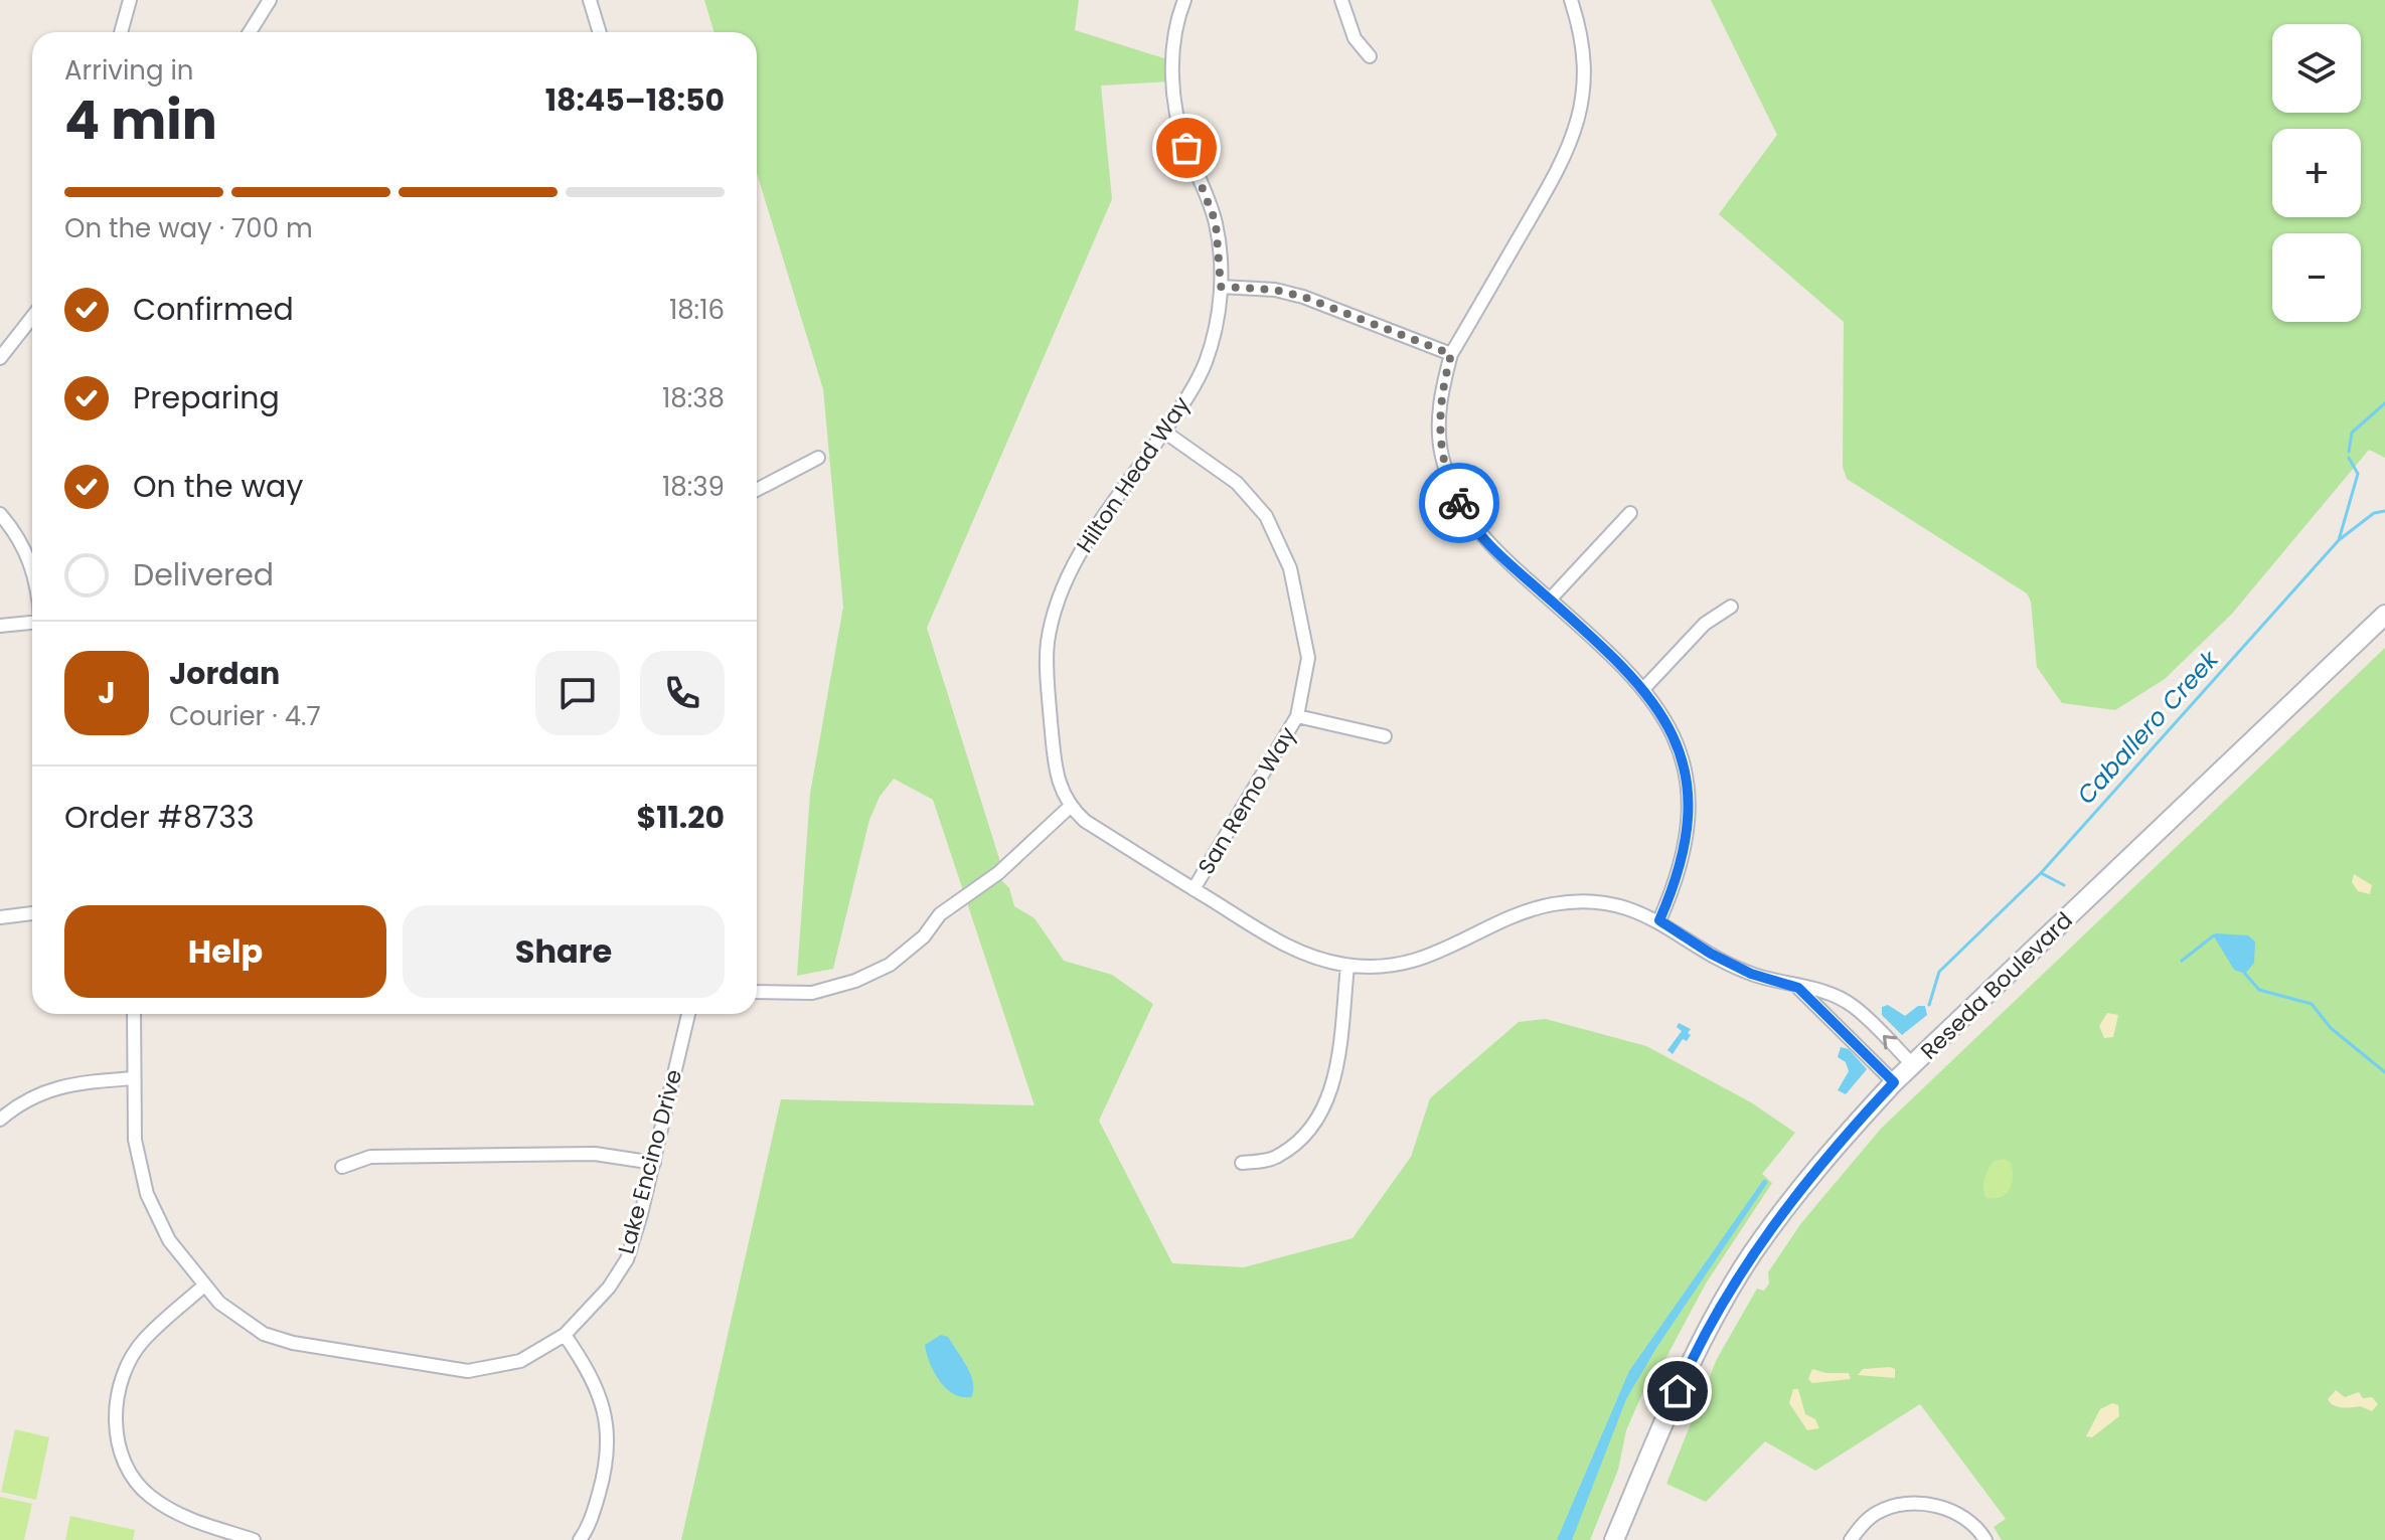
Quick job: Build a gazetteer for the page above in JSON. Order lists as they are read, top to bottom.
{
  "streets": {
    "main road": ["Reseda Boulevard"],
    "street": ["Hilton Head Way", "San Remo Way", "Lake Encino Drive"]
  },
  "crossings": [
    ["Hilton Head Way", "San Remo Way"]
  ],
  "water": ["Caballero Creek"],
  "page": {
    "map_buttons": ["+", "−"],
    "heading": ["4 min", "Arriving in", "18:45–18:50"],
    "panel": [
      "Jordan",
      "Courier · 4.7",
      "Order #8733",
      "$11.20"
    ],
    "bar": "On the way · 700 m",
    "list": [
      ["Confirmed", "18:16"],
      ["Preparing", "18:38"],
      ["On the way", "18:39"],
      "Delivered"
    ],
    "round": "J",
    "buttons": ["Help", "Share"]
  }
}
